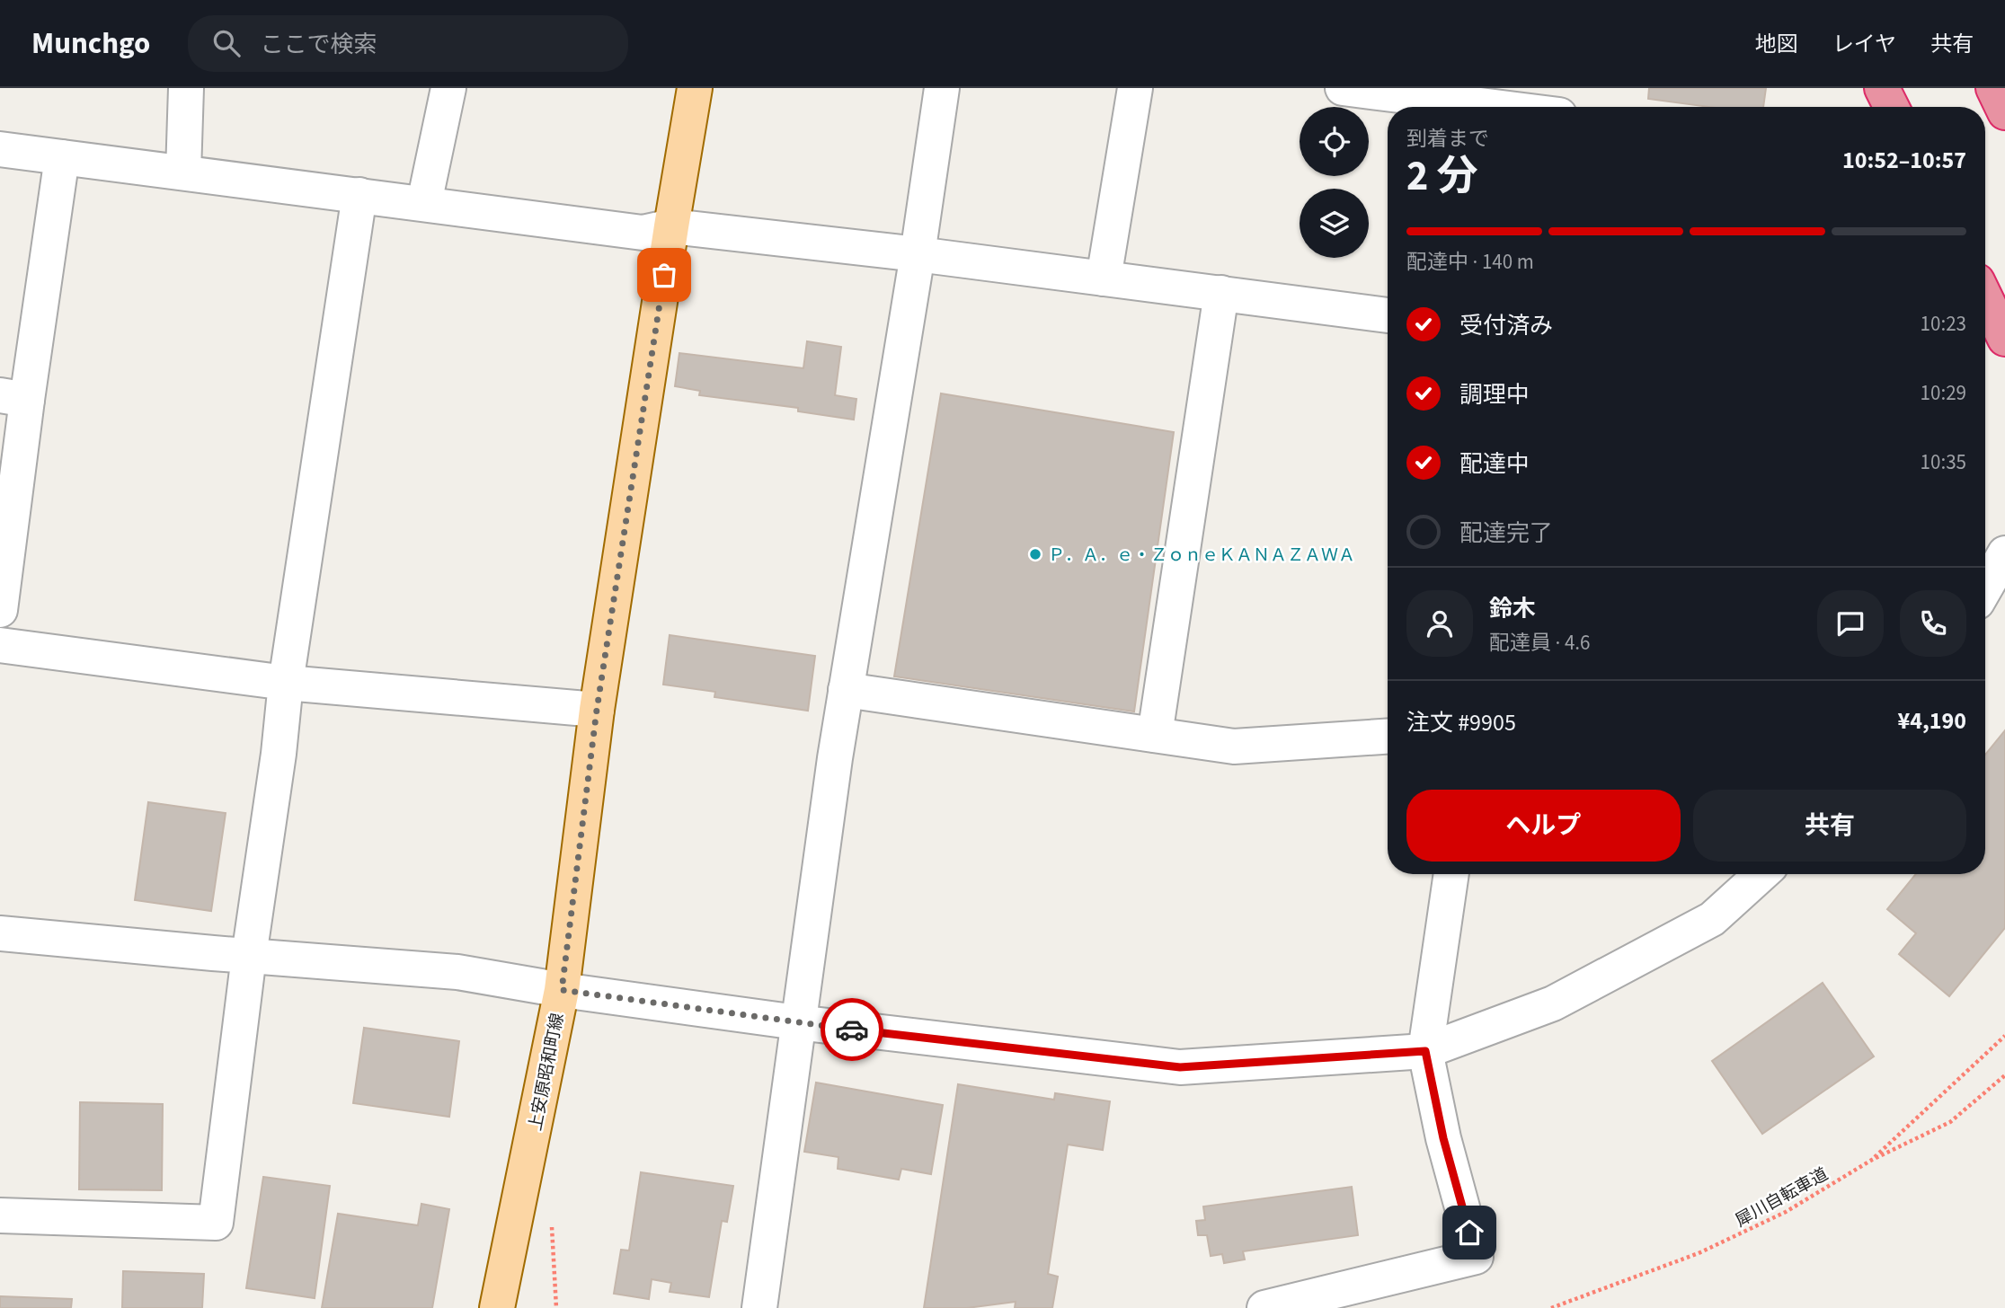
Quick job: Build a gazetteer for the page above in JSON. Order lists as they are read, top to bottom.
{
  "streets": {
    "main road": ["上安原昭和町線"],
    "path": ["犀川自転車道"]
  },
  "places": ["Ｐ．Ａ．ｅ・ＺｏｎｅＫＡＮＡＺＡＷＡ"],
  "page": {
    "header": "Munchgo",
    "search": "ここで検索",
    "nav": ["地図", "レイヤ", "共有"],
    "heading": ["2 分", "到着まで", "10:52–10:57"],
    "panel": [
      "鈴木",
      "配達員 · 4.6",
      "注文 #9905",
      "¥4,190"
    ],
    "bar": "配達中 · 140 m",
    "list": [
      ["受付済み", "10:23"],
      ["調理中", "10:29"],
      ["配達中", "10:35"],
      "配達完了"
    ],
    "buttons": ["ヘルプ", "共有"]
  }
}
